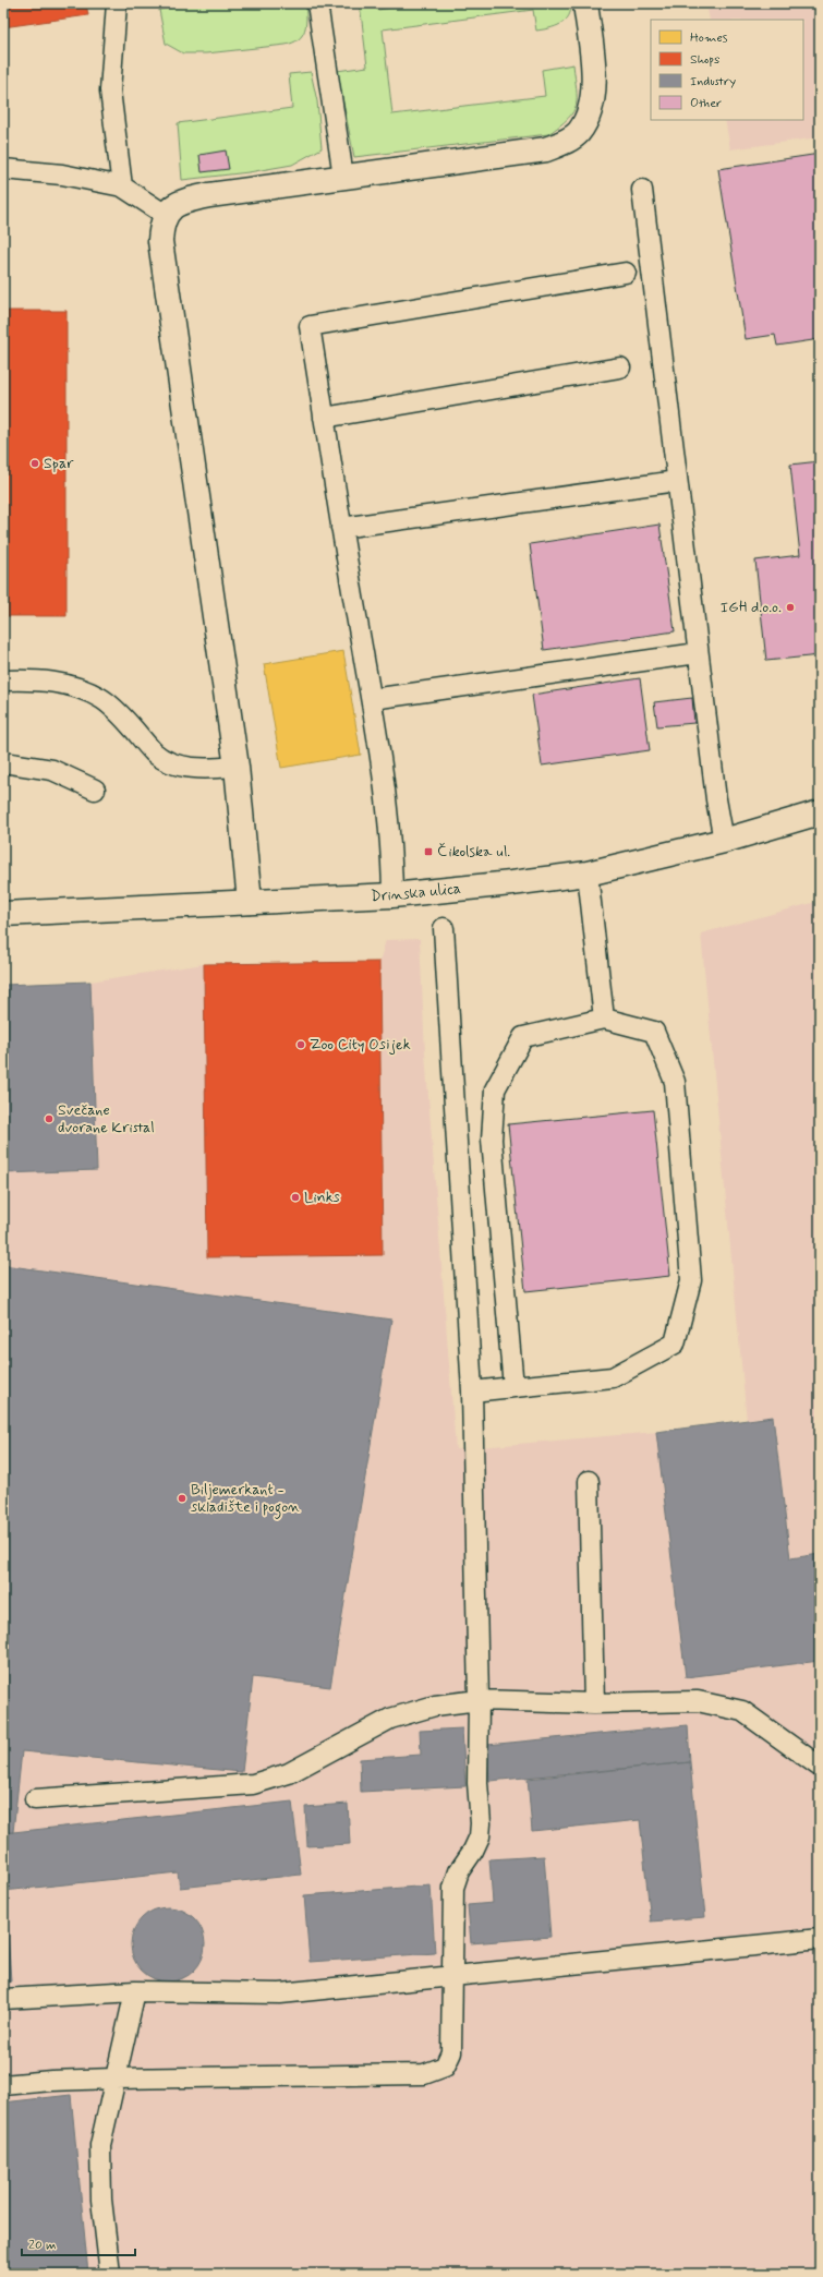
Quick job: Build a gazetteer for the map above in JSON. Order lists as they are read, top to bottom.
{
  "streets": {
    "street": ["Drinska ulica"]
  },
  "places": {
    "other": [
      "Spar",
      "IGH d.o.o.",
      "Zoo City Osijek",
      "Svečane dvorane Kristal",
      "Links",
      "Biljemerkant - skladište i pogon"
    ],
    "transit": ["Čikolska ul."]
  },
  "legend": [
    "Homes",
    "Shops",
    "Industry",
    "Other"
  ],
  "scale_bar": "20 m"
}
